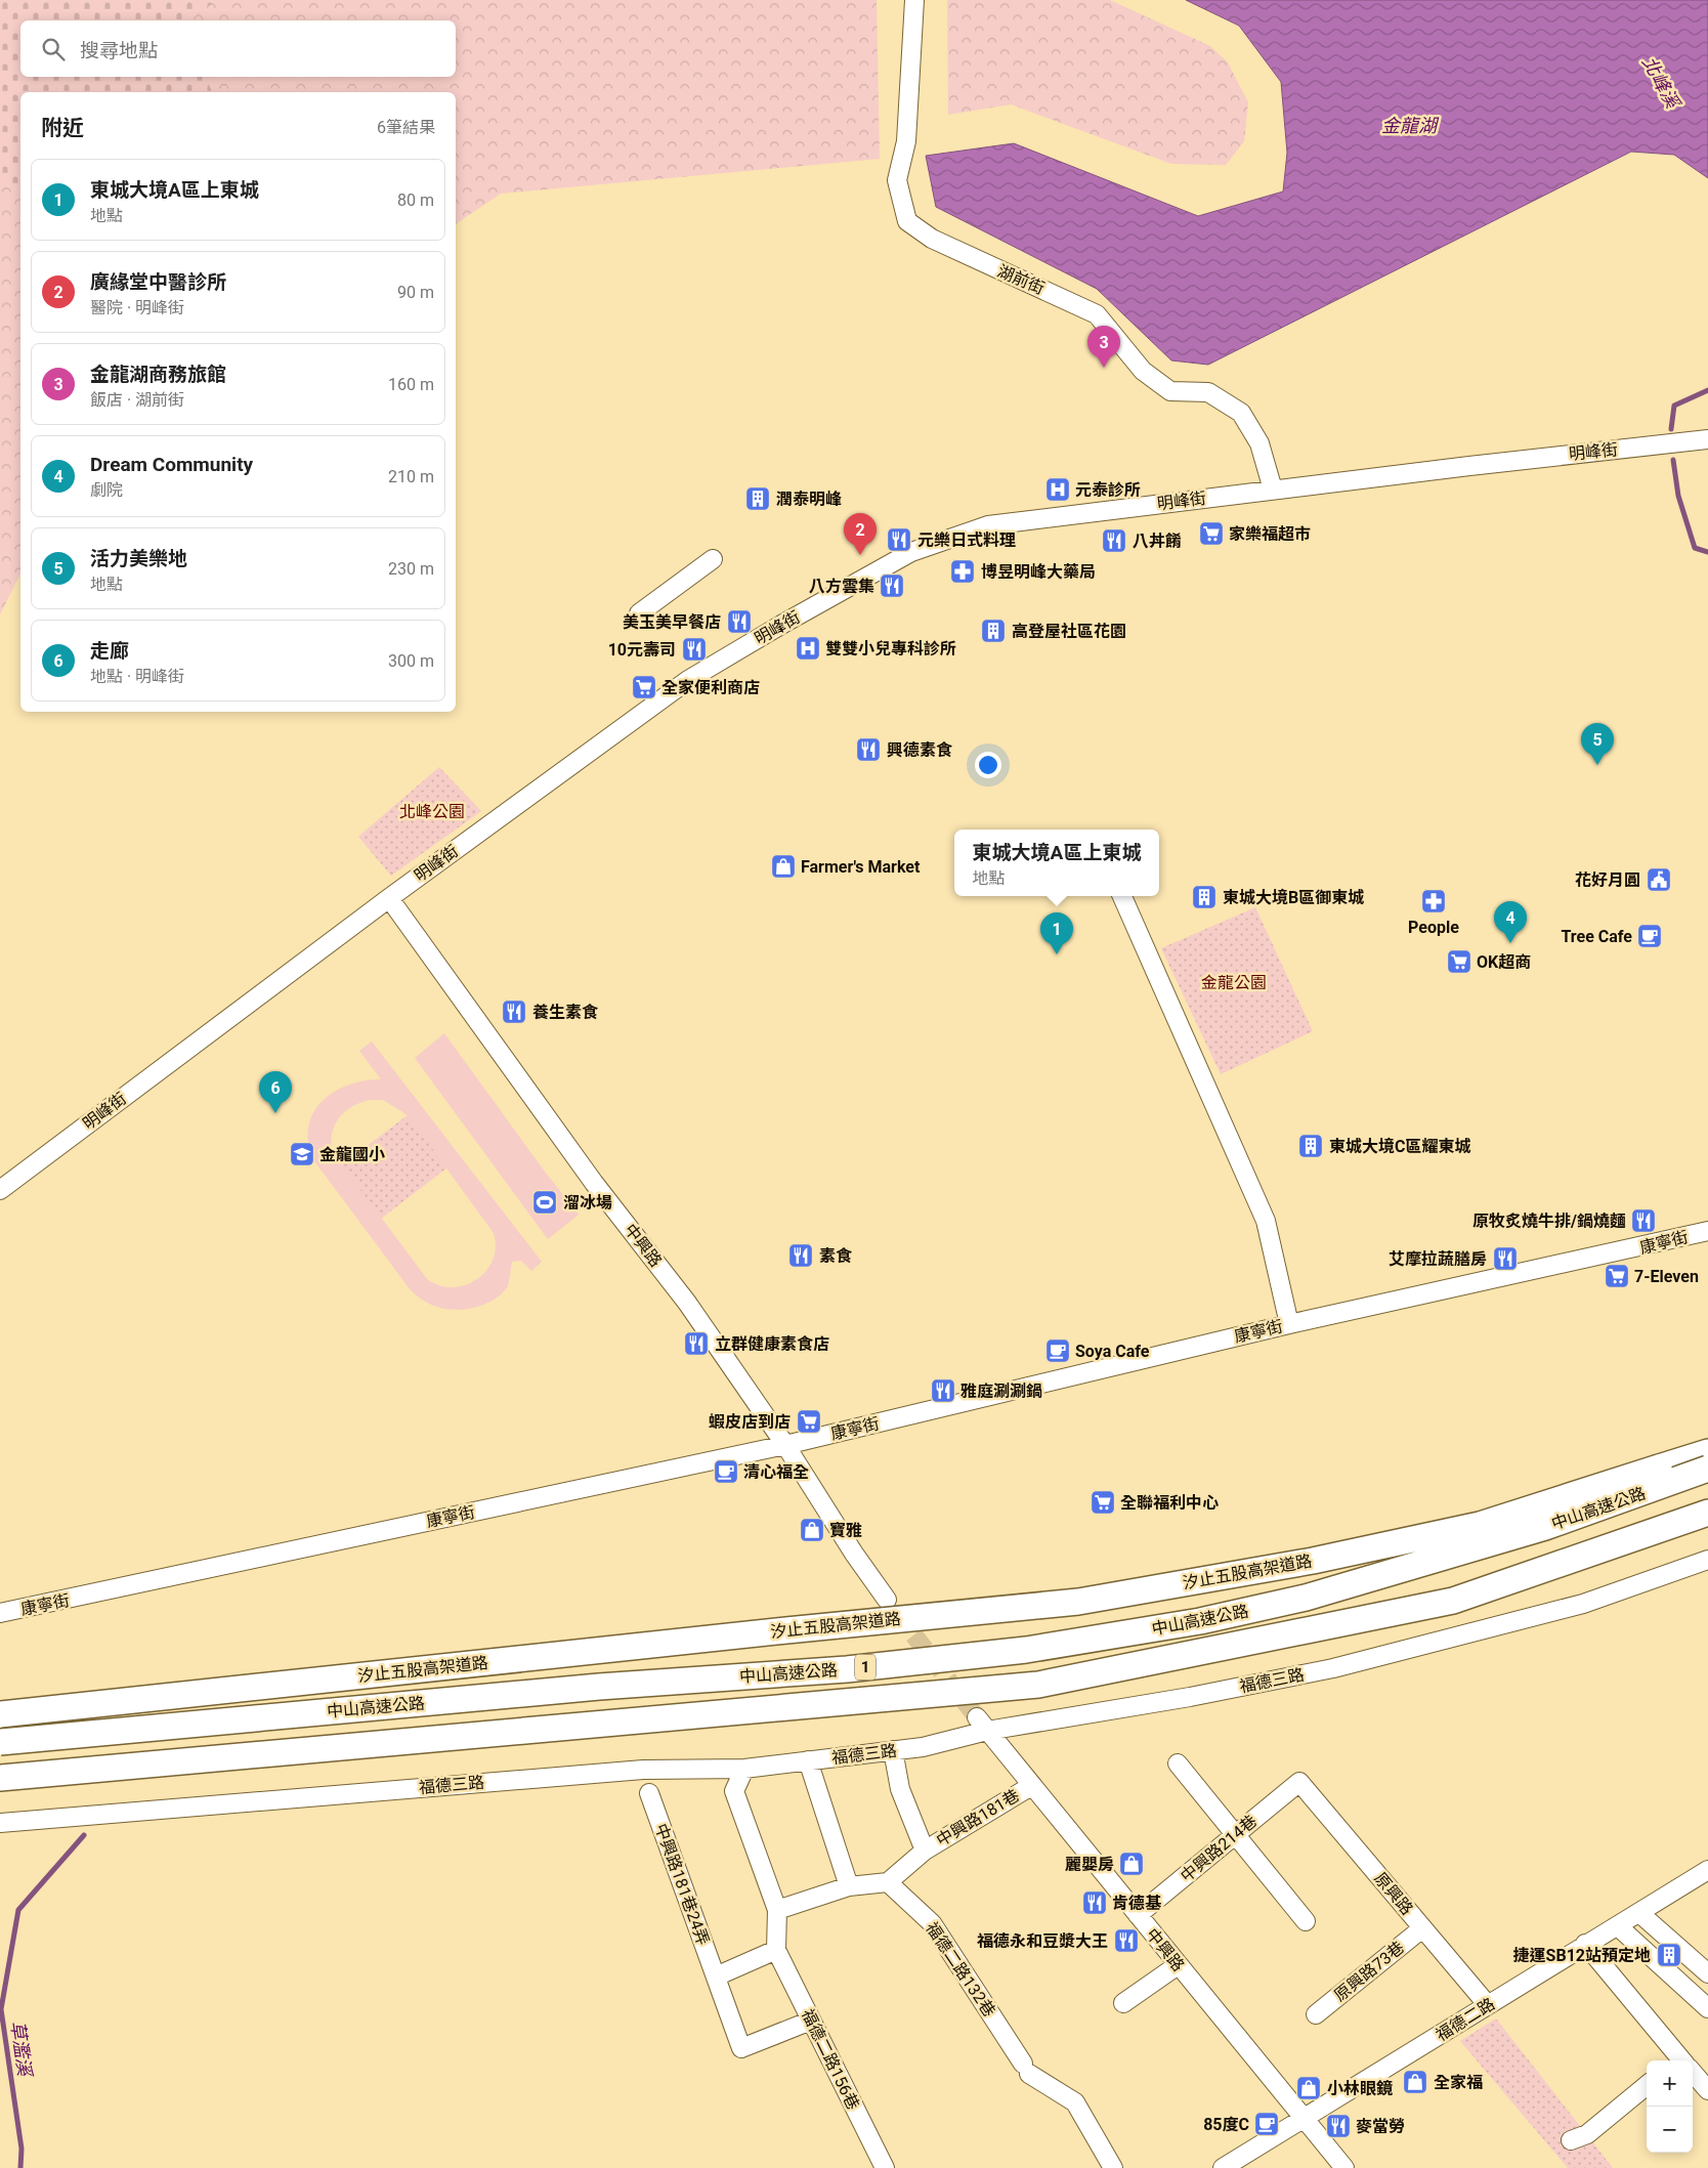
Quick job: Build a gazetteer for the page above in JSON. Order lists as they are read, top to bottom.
{
  "streets": {
    "highway": ["中山高速公路", "汐止五股高架道路", "1"],
    "street": [
      "湖前街",
      "明峰街",
      "康寧街",
      "中興路",
      "福德三路",
      "中興路181巷",
      "中興路214巷",
      "中興路181巷24弄",
      "原興路",
      "福德二路132巷",
      "原興路73巷",
      "福德二路",
      "福德二路156巷"
    ]
  },
  "crossings": [
    ["湖前街", "明峰街"],
    ["明峰街", "中興路"],
    ["康寧街", "中興路"],
    ["中興路", "福德三路"],
    ["中興路", "中興路181巷"],
    ["中興路", "中興路214巷"],
    ["中興路", "福德二路"],
    ["中興路181巷", "福德二路132巷"],
    ["中興路214巷", "原興路"],
    ["中興路181巷24弄", "福德二路156巷"],
    ["原興路", "原興路73巷"],
    ["原興路", "福德二路"]
  ],
  "water": ["北峰溪", "金龍湖", "草濫溪"],
  "parks": ["北峰公園", "金龍公園"],
  "places": {
    "hospital": ["元泰診所", "雙雙小兒專科診所"],
    "building": [
      "潤泰明峰",
      "高登屋社區花園",
      "東城大境B區御東城",
      "東城大境C區耀東城",
      "捷運SB12站預定地"
    ],
    "supermarket": [
      "家樂福超市",
      "全家便利商店",
      "OK超商",
      "7-Eleven",
      "蝦皮店到店",
      "全聯福利中心"
    ],
    "restaurant": [
      "元樂日式料理",
      "八丼餚",
      "八方雲集",
      "美玉美早餐店",
      "10元壽司",
      "興德素食",
      "養生素食",
      "原牧炙燒牛排/鍋燒麵",
      "素食",
      "艾摩拉蔬膳房",
      "立群健康素食店",
      "雅庭涮涮鍋",
      "肯德基",
      "福德永和豆漿大王",
      "麥當勞"
    ],
    "pharmacy": ["博昱明峰大藥局", "People"],
    "shop": [
      "Farmer's Market",
      "寶雅",
      "麗嬰房",
      "全家福",
      "小林眼鏡"
    ],
    "public building": ["花好月圓"],
    "cafe": [
      "Tree Cafe",
      "Soya Cafe",
      "清心福全",
      "85度C"
    ],
    "school or university": ["金龍國小"],
    "sports": ["溜冰場"]
  },
  "page": {
    "search": "搜尋地點",
    "heading": ["附近", "6筆結果"],
    "list": [
      {
        "mark": "1",
        "name": "東城大境A區上東城",
        "note": "地點",
        "value": "80 m"
      },
      {
        "mark": "2",
        "name": "廣緣堂中醫診所",
        "note": "醫院 · 明峰街",
        "value": "90 m"
      },
      {
        "mark": "3",
        "name": "金龍湖商務旅館",
        "note": "飯店 · 湖前街",
        "value": "160 m"
      },
      {
        "mark": "4",
        "name": "Dream Community",
        "note": "劇院",
        "value": "210 m"
      },
      {
        "mark": "5",
        "name": "活力美樂地",
        "note": "地點",
        "value": "230 m"
      },
      {
        "mark": "6",
        "name": "走廊",
        "note": "地點 · 明峰街",
        "value": "300 m"
      }
    ],
    "pins": [
      "3",
      "2",
      "5",
      "4",
      "1",
      "6"
    ],
    "popup": ["東城大境A區上東城", "地點"],
    "map_buttons": ["+", "−"]
  }
}
